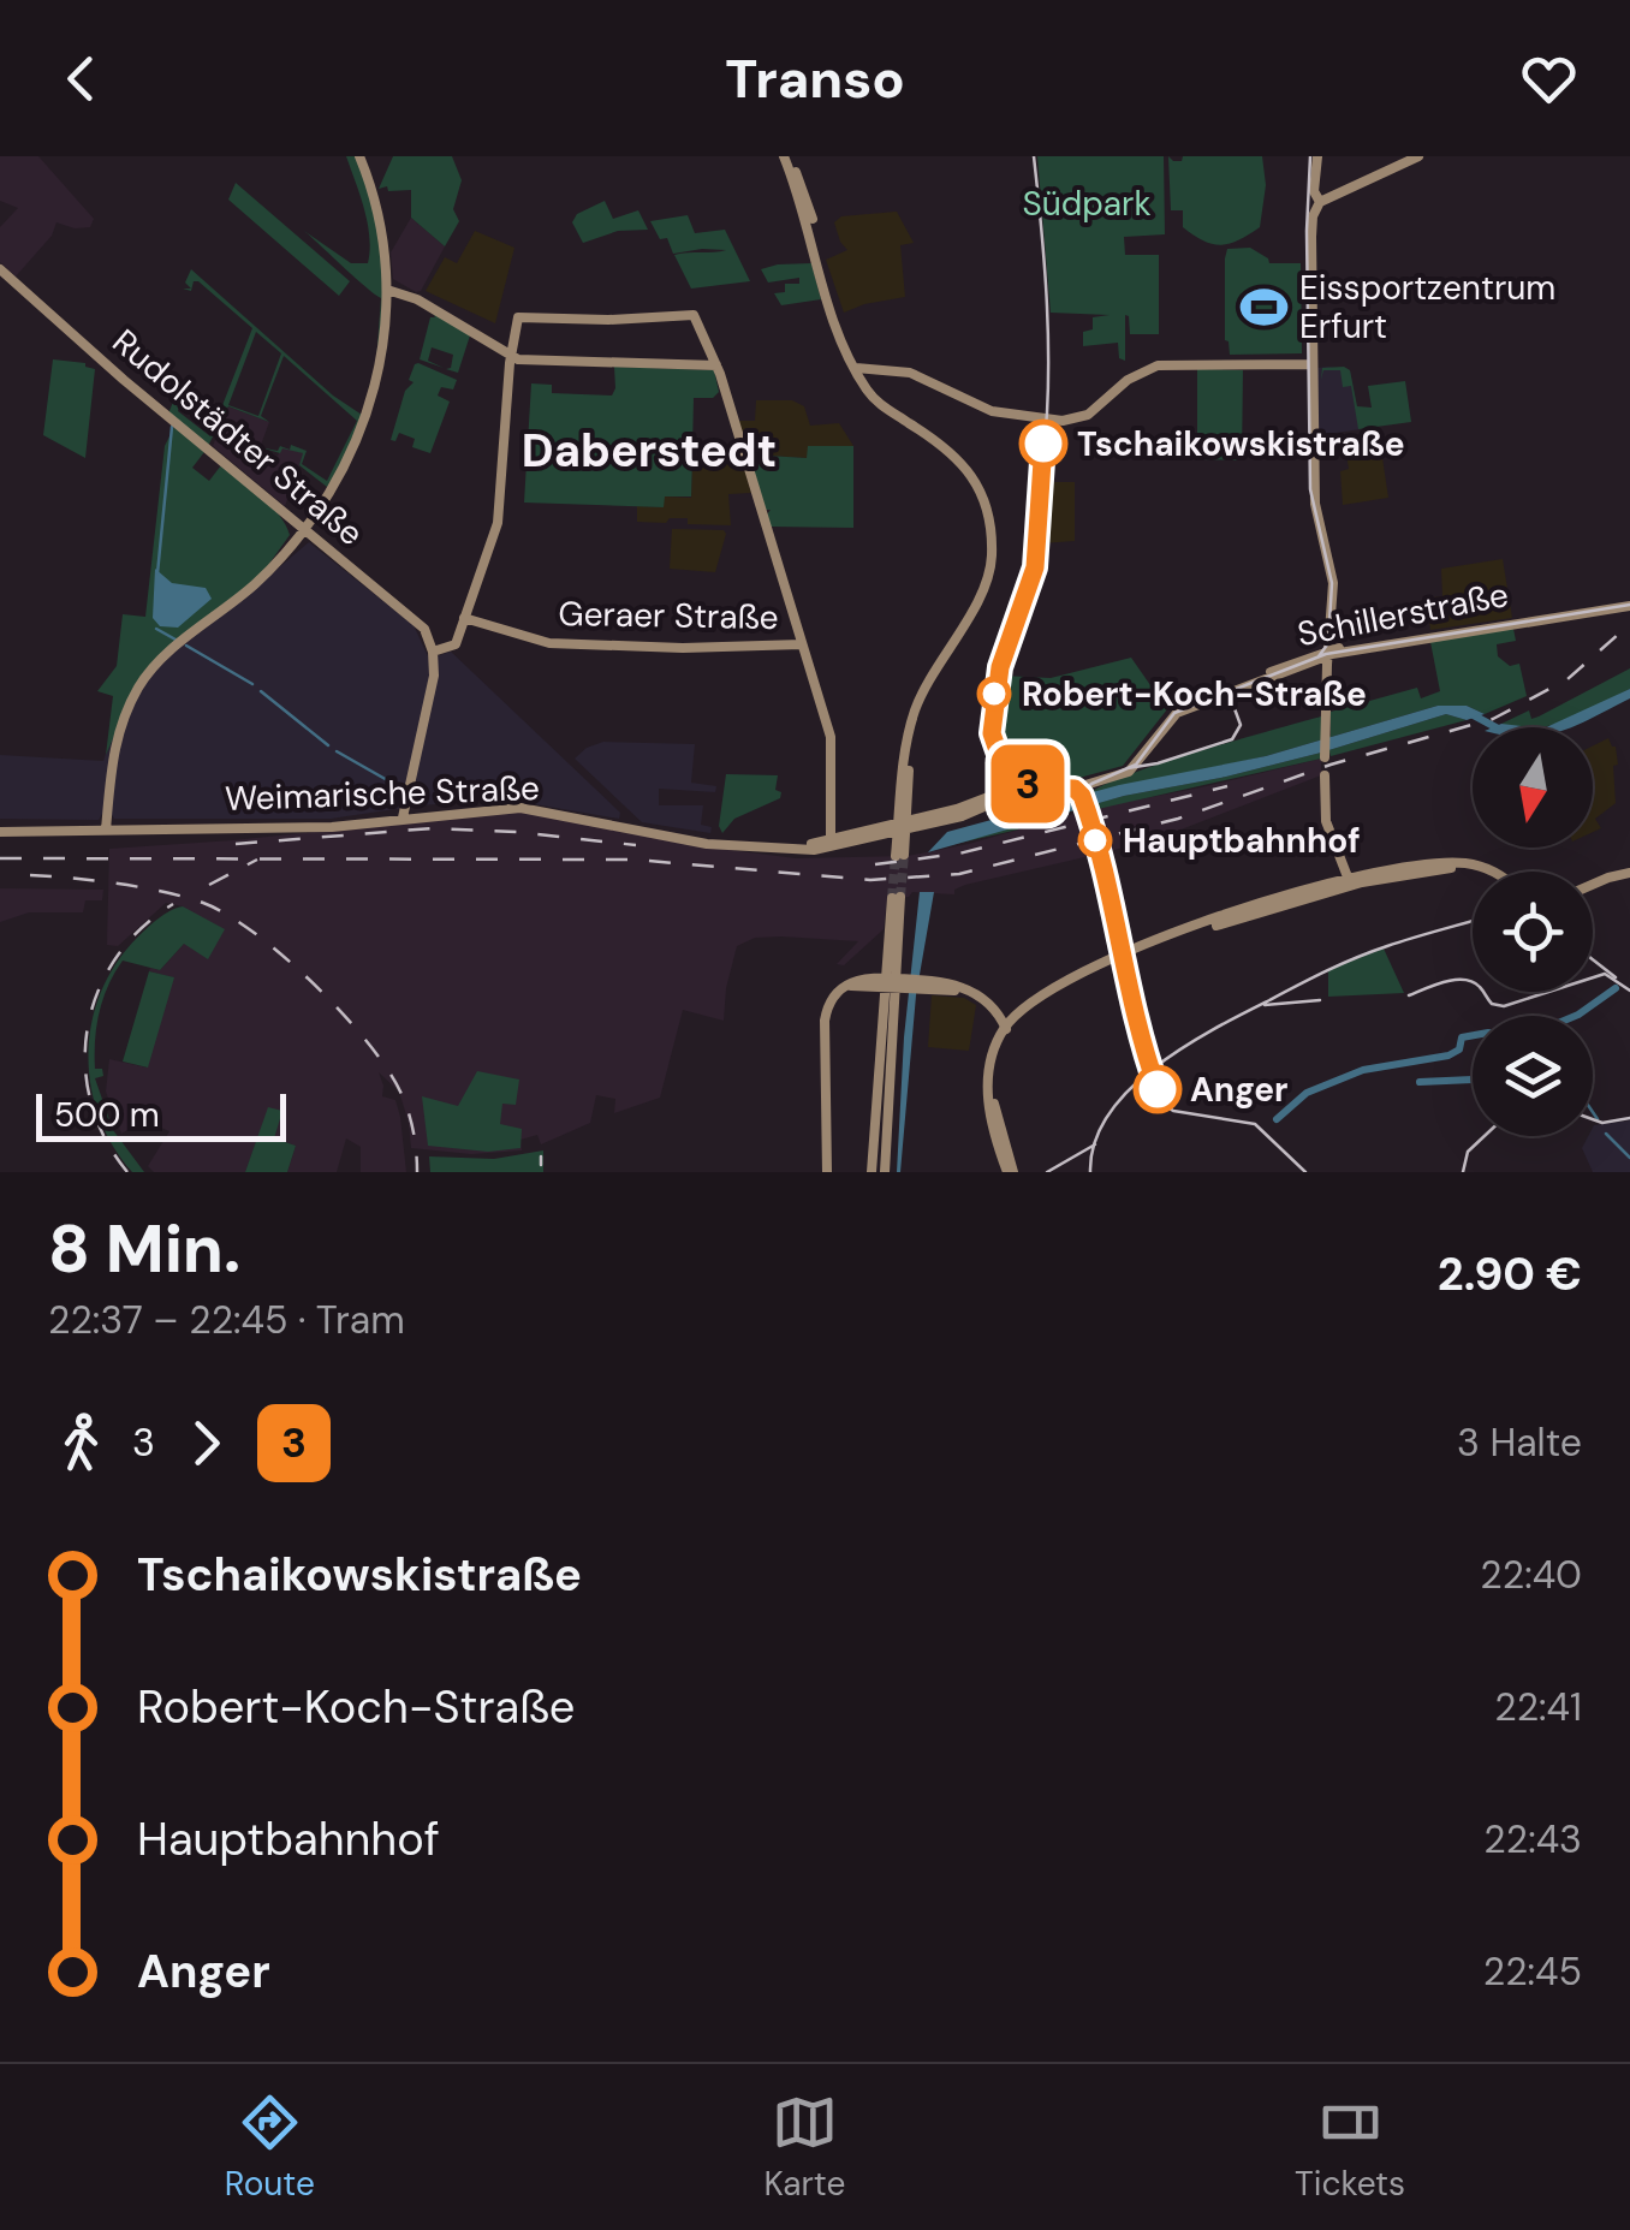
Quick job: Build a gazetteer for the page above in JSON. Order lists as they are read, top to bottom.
{
  "streets": {
    "main road": [
      "Rudolstädter Straße",
      "Schillerstraße",
      "Geraer Straße",
      "Weimarische Straße"
    ]
  },
  "districts": ["Daberstedt"],
  "parks": ["Südpark"],
  "places": {
    "sports": ["Eissportzentrum Erfurt"],
    "other": [
      "Tschaikowskistraße",
      "Robert-Koch-Straße",
      "Hauptbahnhof",
      "Anger"
    ]
  },
  "lines": ["tram line 3"],
  "scale_bar": "500 m",
  "north": "bottom",
  "page": {
    "header": "Transo",
    "on_map": "3",
    "scale": "500 m",
    "heading": ["8 Min.", "22:37 – 22:45 · Tram", "2.90 €"],
    "legs": ["3", "3", "3 Halte"],
    "list": [
      {
        "name": "Tschaikowskistraße",
        "value": "22:40"
      },
      {
        "name": "Robert-Koch-Straße",
        "value": "22:41"
      },
      {
        "name": "Hauptbahnhof",
        "value": "22:43"
      },
      {
        "name": "Anger",
        "value": "22:45"
      }
    ],
    "tabs": ["Route", "Karte", "Tickets"]
  }
}
